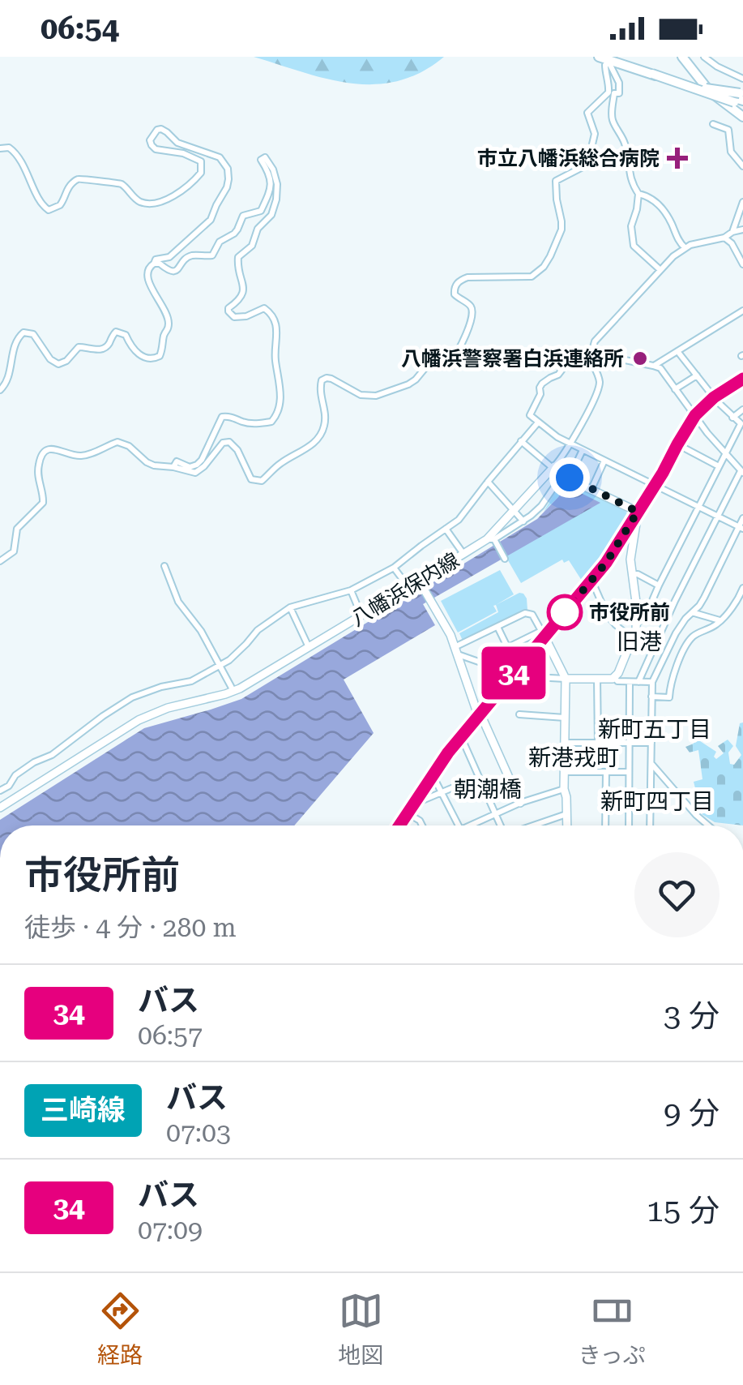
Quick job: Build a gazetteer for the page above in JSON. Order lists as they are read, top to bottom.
{
  "streets": {
    "street": ["八幡浜保内線"]
  },
  "districts": [
    "旧港",
    "新町五丁目",
    "新港戎町",
    "朝潮橋",
    "新町四丁目"
  ],
  "places": {
    "health": ["市立八幡浜総合病院"],
    "other": ["八幡浜警察署白浜連絡所", "市役所前"]
  },
  "lines": ["bus line 34"],
  "page": {
    "status": "06:54",
    "on_map": "34",
    "heading": ["市役所前", "徒歩 · 4 分 · 280 m"],
    "list": [
      {
        "mark": "34",
        "name": "バス",
        "note": "06:57",
        "value": "3 分"
      },
      {
        "mark": "三崎線",
        "name": "バス",
        "note": "07:03",
        "value": "9 分"
      },
      {
        "mark": "34",
        "name": "バス",
        "note": "07:09",
        "value": "15 分"
      }
    ],
    "tabs": ["経路", "地図", "きっぷ"]
  }
}
